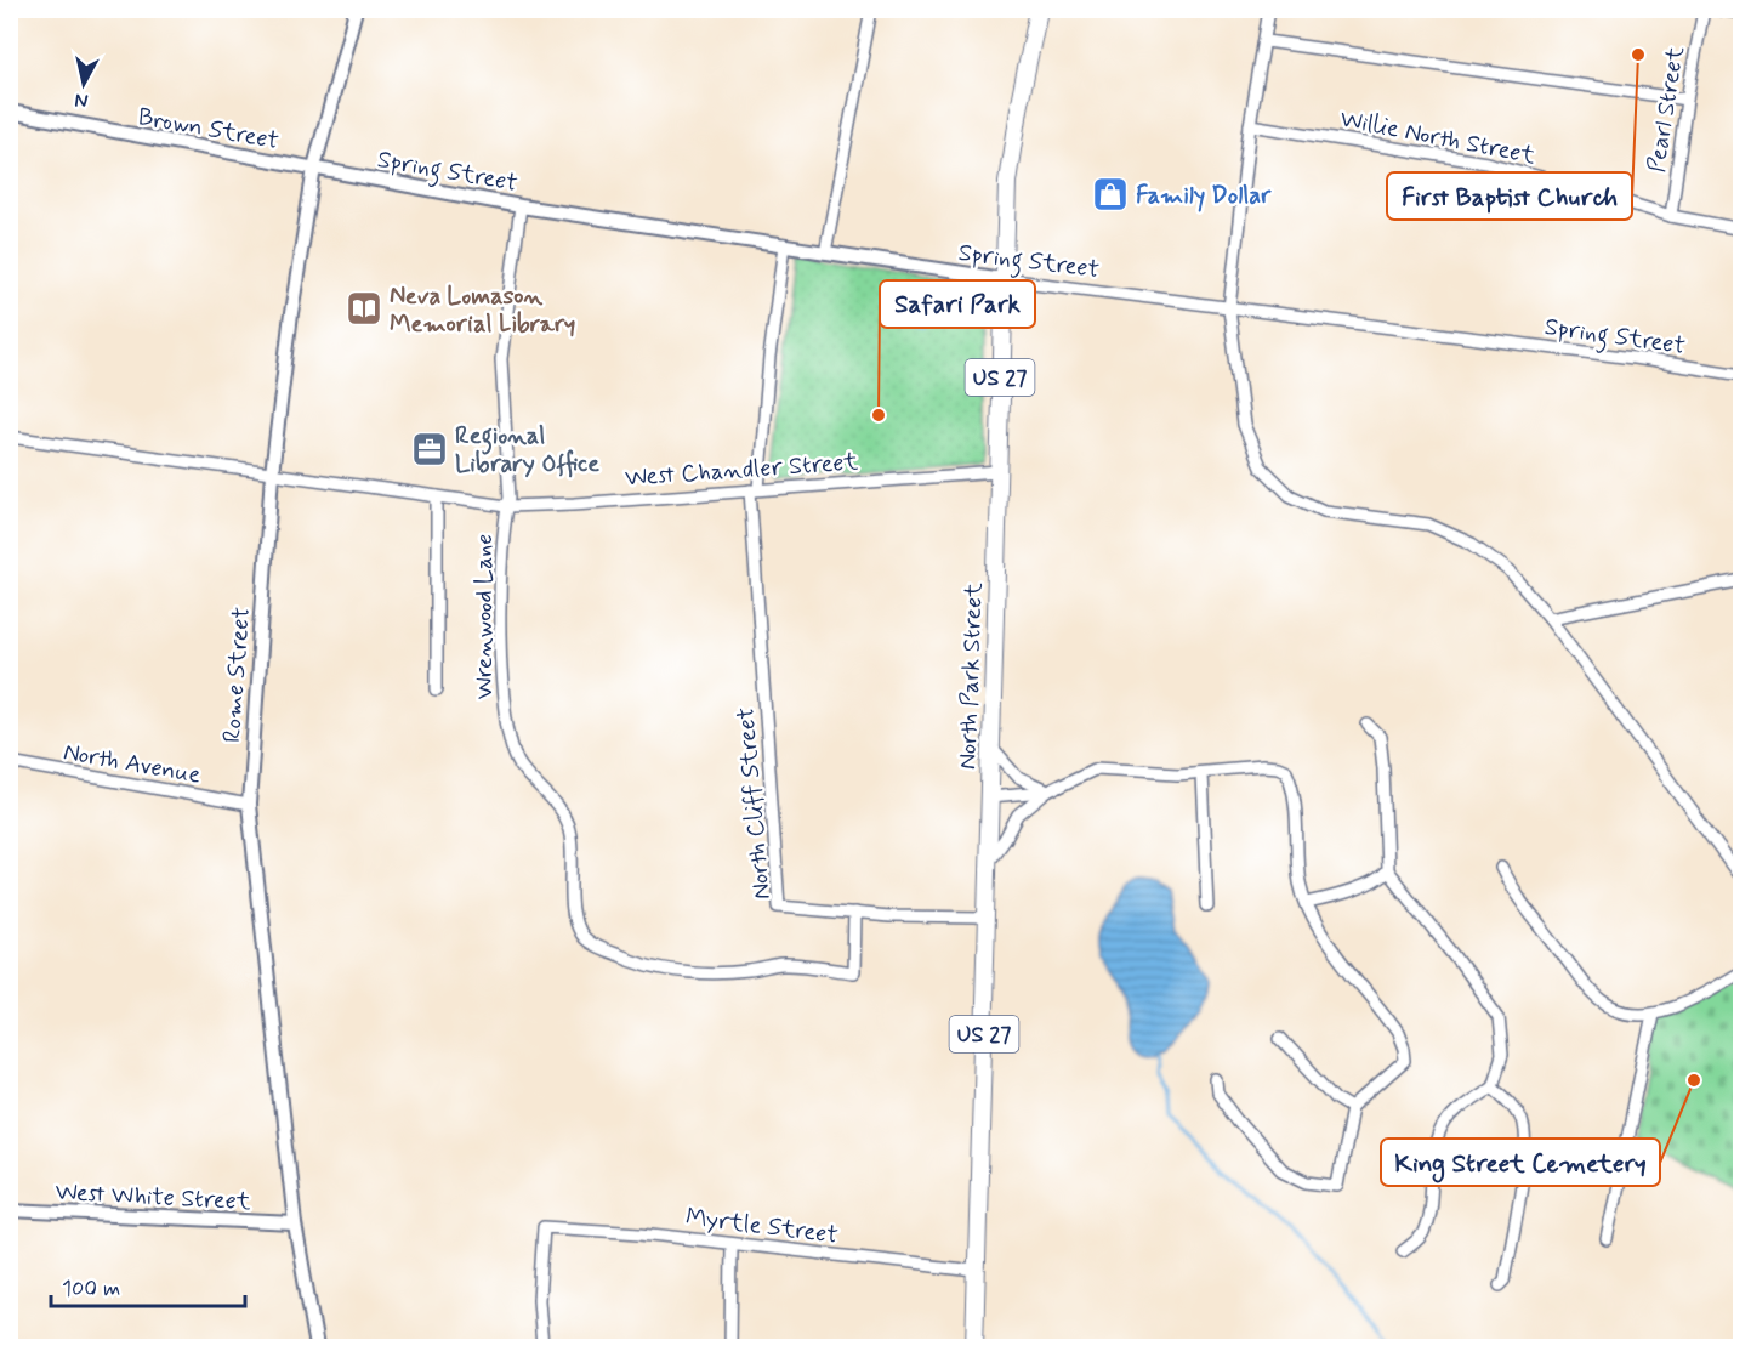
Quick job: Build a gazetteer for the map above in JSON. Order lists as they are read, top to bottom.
{
  "streets": {
    "main road": ["US 27", "North Park Street"],
    "street": [
      "Pearl Street",
      "Brown Street",
      "Willie North Street",
      "Spring Street",
      "West Chandler Street",
      "Wrenwood Lane",
      "Rome Street",
      "North Avenue",
      "North Cliff Street",
      "West White Street",
      "Myrtle Street"
    ]
  },
  "crossings": [
    ["Pearl Street", "Willie North Street"],
    ["Brown Street", "Spring Street"],
    ["Brown Street", "Rome Street"],
    ["Spring Street", "Rome Street"],
    ["Spring Street", "North Park Street"],
    ["Spring Street", "North Cliff Street"],
    ["West Chandler Street", "Wrenwood Lane"],
    ["West Chandler Street", "Rome Street"],
    ["West Chandler Street", "North Park Street"],
    ["West Chandler Street", "North Cliff Street"],
    ["Wrenwood Lane", "North Cliff Street"],
    ["Rome Street", "North Avenue"],
    ["Rome Street", "West White Street"],
    ["North Park Street", "North Cliff Street"],
    ["North Park Street", "Myrtle Street"]
  ],
  "places": {
    "other": ["First Baptist Church", "Safari Park", "King Street Cemetery"],
    "shop": ["Family Dollar"],
    "library": ["Neva Lomason Memorial Library"],
    "office": ["Regional Library Office"]
  },
  "scale_bar": "100 m",
  "north": "bottom"
}
